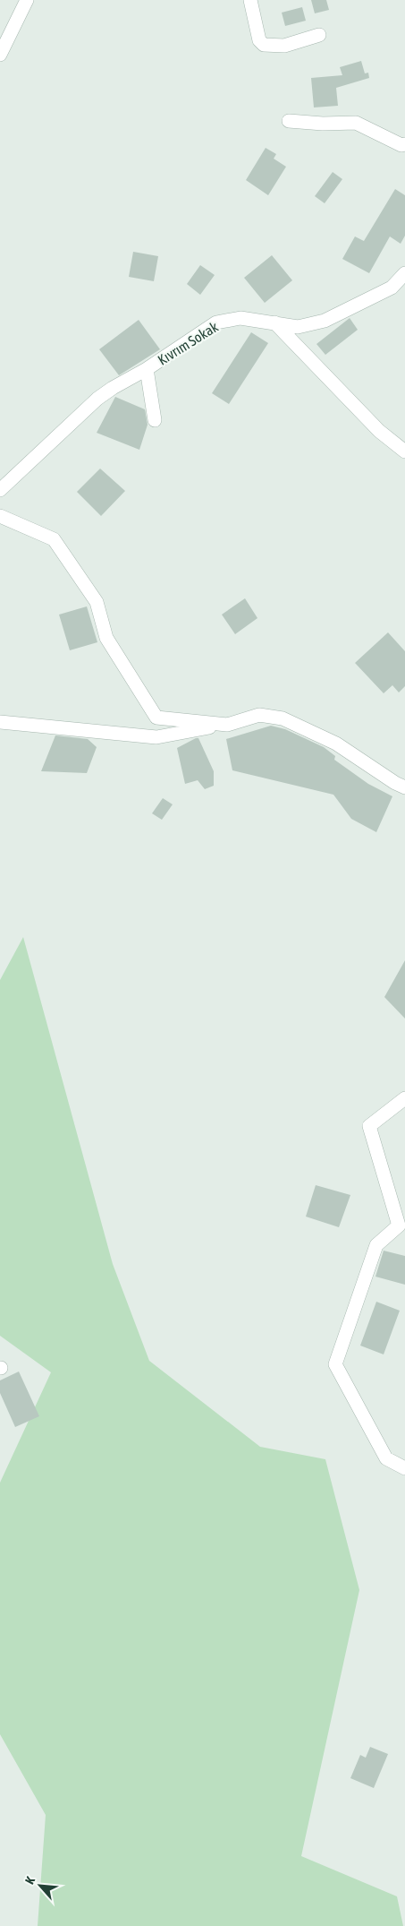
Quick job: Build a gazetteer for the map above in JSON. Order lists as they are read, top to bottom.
{
  "streets": {
    "street": ["Kıvrım Sokak"]
  },
  "north": "top left"
}
